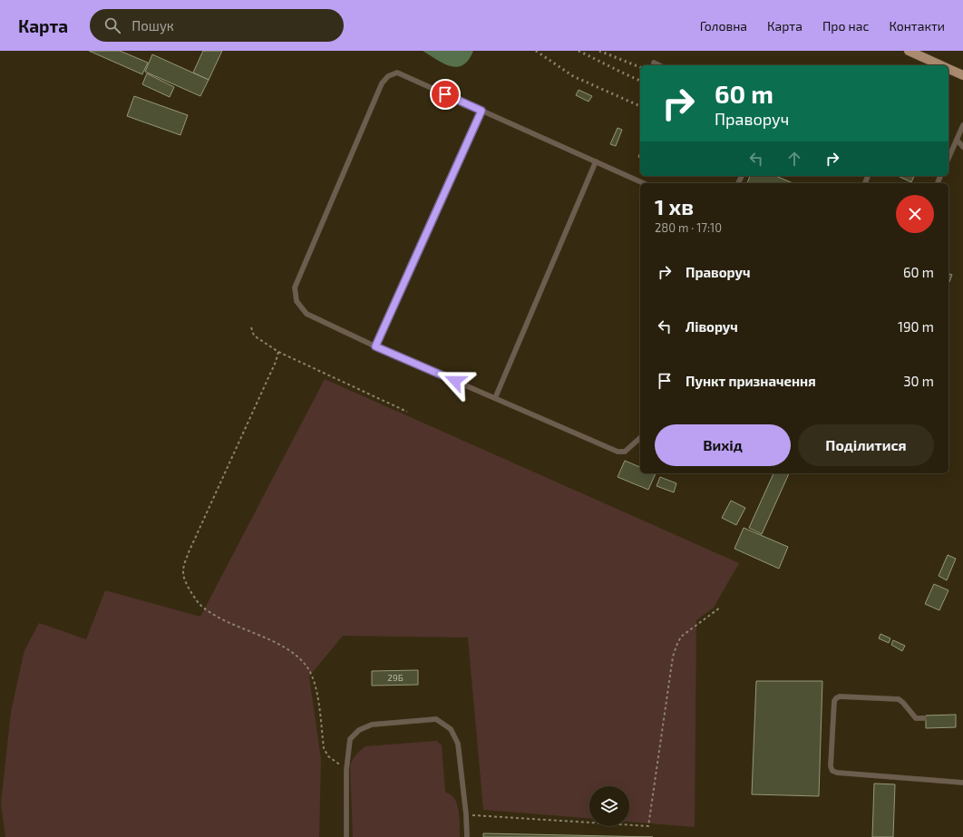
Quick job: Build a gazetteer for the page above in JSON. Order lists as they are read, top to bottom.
{
  "house_numbers": ["29Б"],
  "page": {
    "header": "Карта",
    "search": "Пошук",
    "nav": [
      "Головна",
      "Карта",
      "Про нас",
      "Контакти"
    ],
    "turn": ["60 m", "Праворуч"],
    "heading": ["1 хв", "280 m · 17:10"],
    "list": [
      {
        "name": "Праворуч",
        "value": "60 m"
      },
      {
        "name": "Ліворуч",
        "value": "190 m"
      },
      {
        "name": "Пункт призначення",
        "value": "30 m"
      }
    ],
    "buttons": ["Вихід", "Поділитися"]
  }
}
